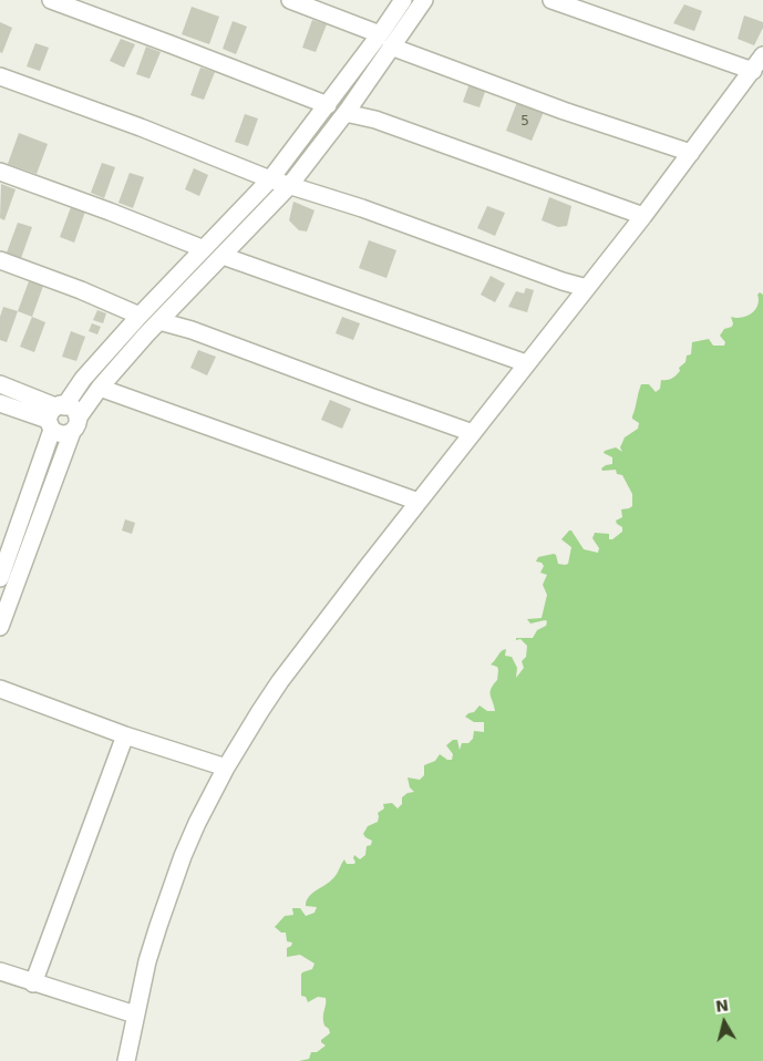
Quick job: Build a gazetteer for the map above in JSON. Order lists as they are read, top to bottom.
{
  "house_numbers": ["5"],
  "north": "top"
}
